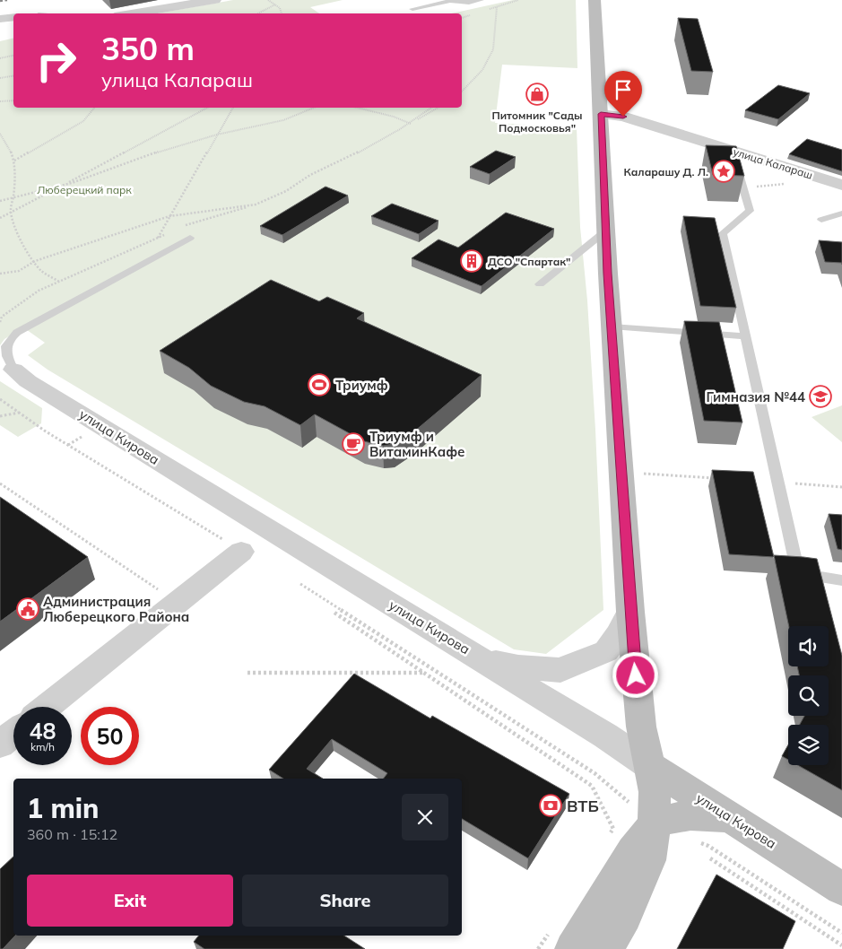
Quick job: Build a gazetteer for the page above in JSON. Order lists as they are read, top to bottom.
{
  "streets": {
    "main road": ["улица Кирова"],
    "street": ["улица Калараш"]
  },
  "parks": ["Люберецкий парк"],
  "places": {
    "shop": ["Питомник \"Сады Подмосковья\""],
    "place": ["Каларашу Д. Л."],
    "building": ["ДСО \"Спартак\""],
    "sports": ["Триумф"],
    "school or university": ["Гимназия №44"],
    "cafe": ["Триумф и ВитаминКафе"],
    "public building": ["Администрация Люберецкого Района"],
    "bank": ["ВТБ"]
  },
  "page": {
    "turn": ["350 m", "улица Калараш"],
    "speed": "48 km/h",
    "limit": "50",
    "heading": ["1 min", "360 m · 15:12"],
    "buttons": ["Exit", "Share"]
  }
}
